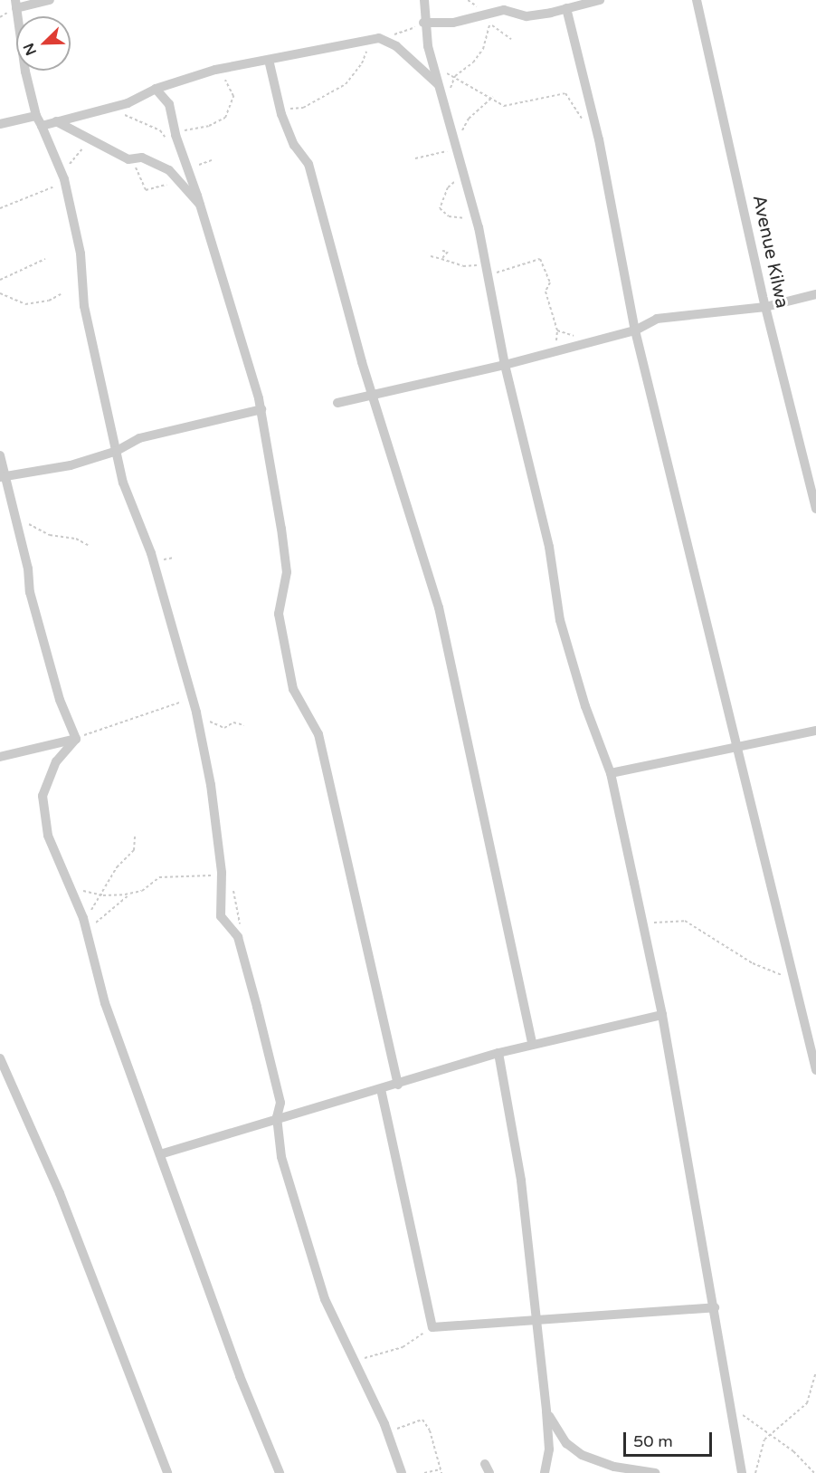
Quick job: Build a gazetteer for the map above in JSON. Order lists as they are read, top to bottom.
{
  "streets": {
    "street": ["Avenue Kilwa"]
  },
  "scale_bar": "50 m",
  "north": "bottom left"
}
